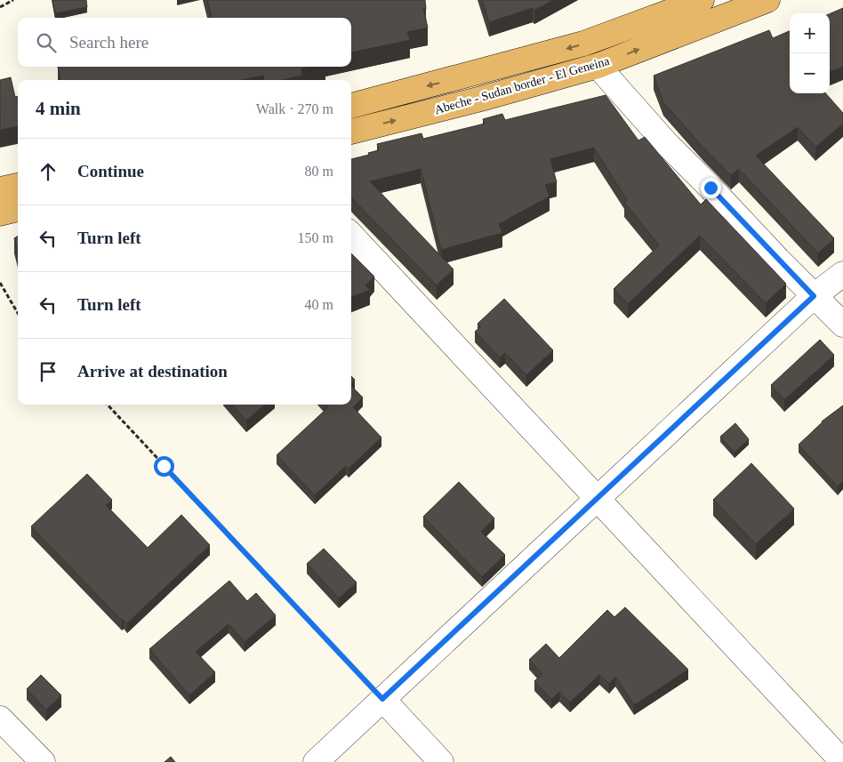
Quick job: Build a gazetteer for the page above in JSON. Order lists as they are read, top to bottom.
{
  "streets": {
    "highway": ["Abeche - Sudan border - El Geneina"]
  },
  "page": {
    "map_buttons": ["+", "−"],
    "search": "Search here",
    "heading": ["4 min", "Walk · 270 m"],
    "list": [
      ["Continue", "80 m"],
      ["Turn left", "150 m"],
      ["Turn left", "40 m"],
      "Arrive at destination"
    ]
  }
}
